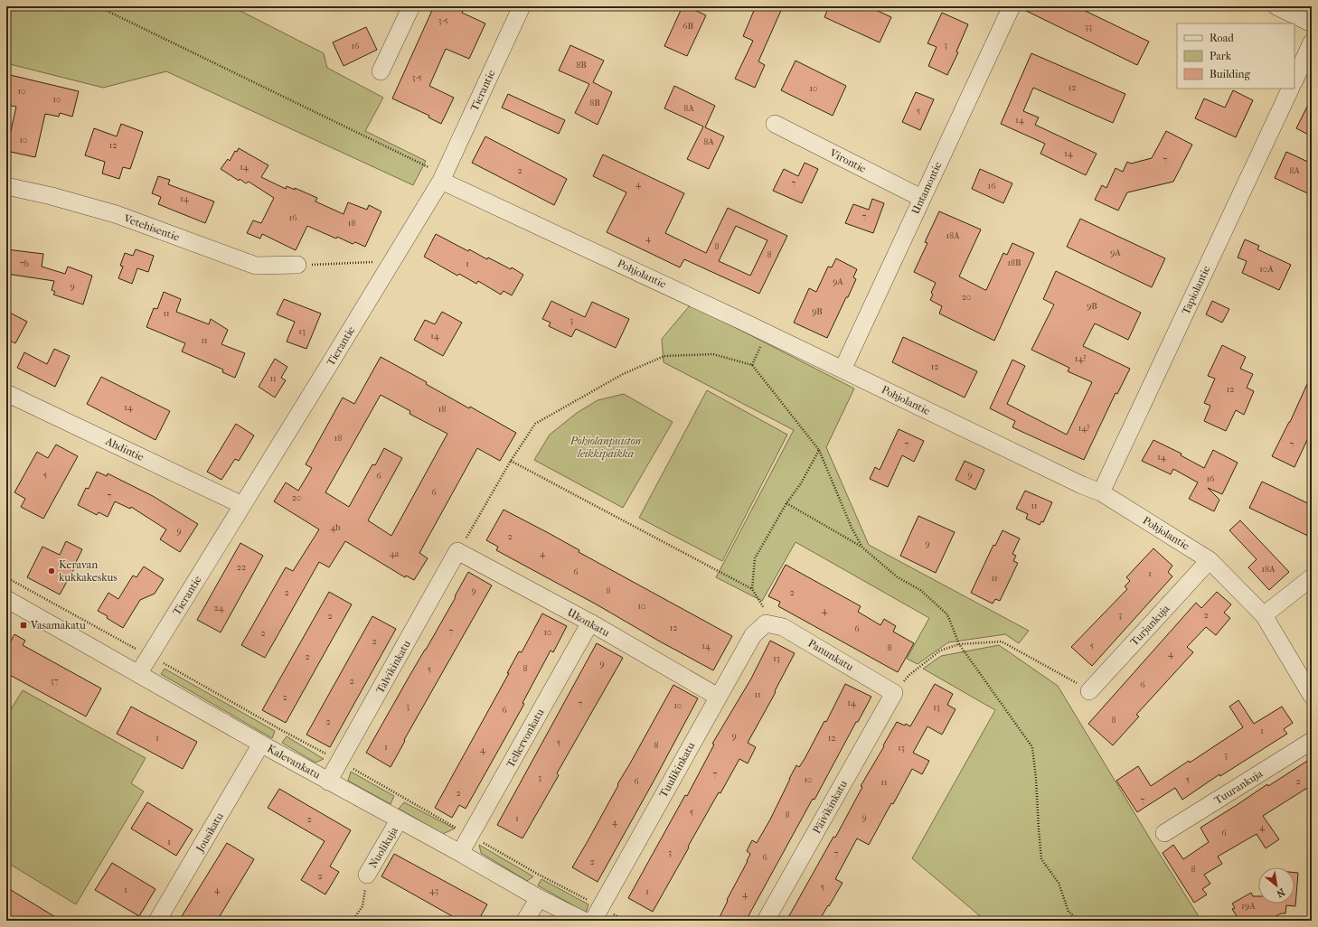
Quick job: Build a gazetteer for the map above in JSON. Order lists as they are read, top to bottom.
{
  "streets": {
    "street": [
      "Tierantie",
      "Virontie",
      "Untamontie",
      "Vetehisentie",
      "Pohjolantie",
      "Tapiolantie",
      "Ahdintie",
      "Ukonkatu",
      "Turjankuja",
      "Panunkatu",
      "Talvikinkatu",
      "Tellervonkatu",
      "Kalevankatu",
      "Tuulikinkatu",
      "Tuurankuja",
      "Päivikinkatu",
      "Jousikatu",
      "Nuolikuja"
    ]
  },
  "crossings": [
    ["Tierantie", "Pohjolantie"],
    ["Tierantie", "Ahdintie"],
    ["Tierantie", "Kalevankatu"],
    ["Virontie", "Untamontie"],
    ["Untamontie", "Pohjolantie"],
    ["Pohjolantie", "Tapiolantie"],
    ["Pohjolantie", "Turjankuja"],
    ["Ukonkatu", "Talvikinkatu"],
    ["Ukonkatu", "Tellervonkatu"],
    ["Ukonkatu", "Tuulikinkatu"],
    ["Panunkatu", "Tuulikinkatu"],
    ["Panunkatu", "Päivikinkatu"],
    ["Talvikinkatu", "Kalevankatu"],
    ["Tellervonkatu", "Kalevankatu"],
    ["Kalevankatu", "Jousikatu"],
    ["Kalevankatu", "Nuolikuja"]
  ],
  "parks": ["Pohjolanpuiston leikkipaikka"],
  "places": {
    "other": ["Keravan kukkakeskus"],
    "transit": ["Vasamakatu"]
  },
  "house_numbers": [
    "3-5",
    "6B",
    "33",
    "3",
    "16",
    "8B",
    "3-5",
    "12",
    "10",
    "10",
    "10",
    "8B",
    "8A",
    "5",
    "14",
    "10",
    "8A",
    "12",
    "14",
    "7",
    "14",
    "2",
    "8A",
    "7",
    "4",
    "16",
    "14",
    "7",
    "16",
    "18",
    "18A",
    "4",
    "8",
    "9A",
    "8",
    "18B",
    "7b",
    "1",
    "10A",
    "9A",
    "9",
    "20",
    "9B",
    "9B",
    "11",
    "3",
    "13",
    "14",
    "11",
    "14?",
    "12",
    "11",
    "12",
    "14",
    "18",
    "14?",
    "18",
    "7",
    "7",
    "14",
    "5",
    "9",
    "6",
    "16",
    "6",
    "7",
    "20",
    "11",
    "4b",
    "9",
    "2",
    "9",
    "4a",
    "4",
    "22",
    "18A",
    "6",
    "1",
    "11",
    "9",
    "8",
    "2",
    "2",
    "10",
    "24",
    "4",
    "3",
    "2",
    "2",
    "12",
    "6",
    "7",
    "10",
    "2",
    "2",
    "14",
    "5",
    "8",
    "4",
    "2",
    "13",
    "9",
    "8",
    "5",
    "37",
    "2",
    "6",
    "11",
    "2",
    "14",
    "7",
    "10",
    "3",
    "13",
    "6",
    "8",
    "2",
    "1",
    "9",
    "1",
    "12",
    "5",
    "8",
    "1",
    "13",
    "4",
    "3",
    "7",
    "3",
    "10",
    "5",
    "6",
    "2",
    "11",
    "2",
    "7",
    "5",
    "8",
    "9",
    "1",
    "2",
    "4",
    "4",
    "6",
    "1",
    "3",
    "7",
    "6",
    "2",
    "8",
    "2",
    "5",
    "1",
    "4",
    "43",
    "1",
    "4",
    "19A"
  ],
  "legend": ["Road", "Park", "Building"],
  "north": "bottom right"
}
